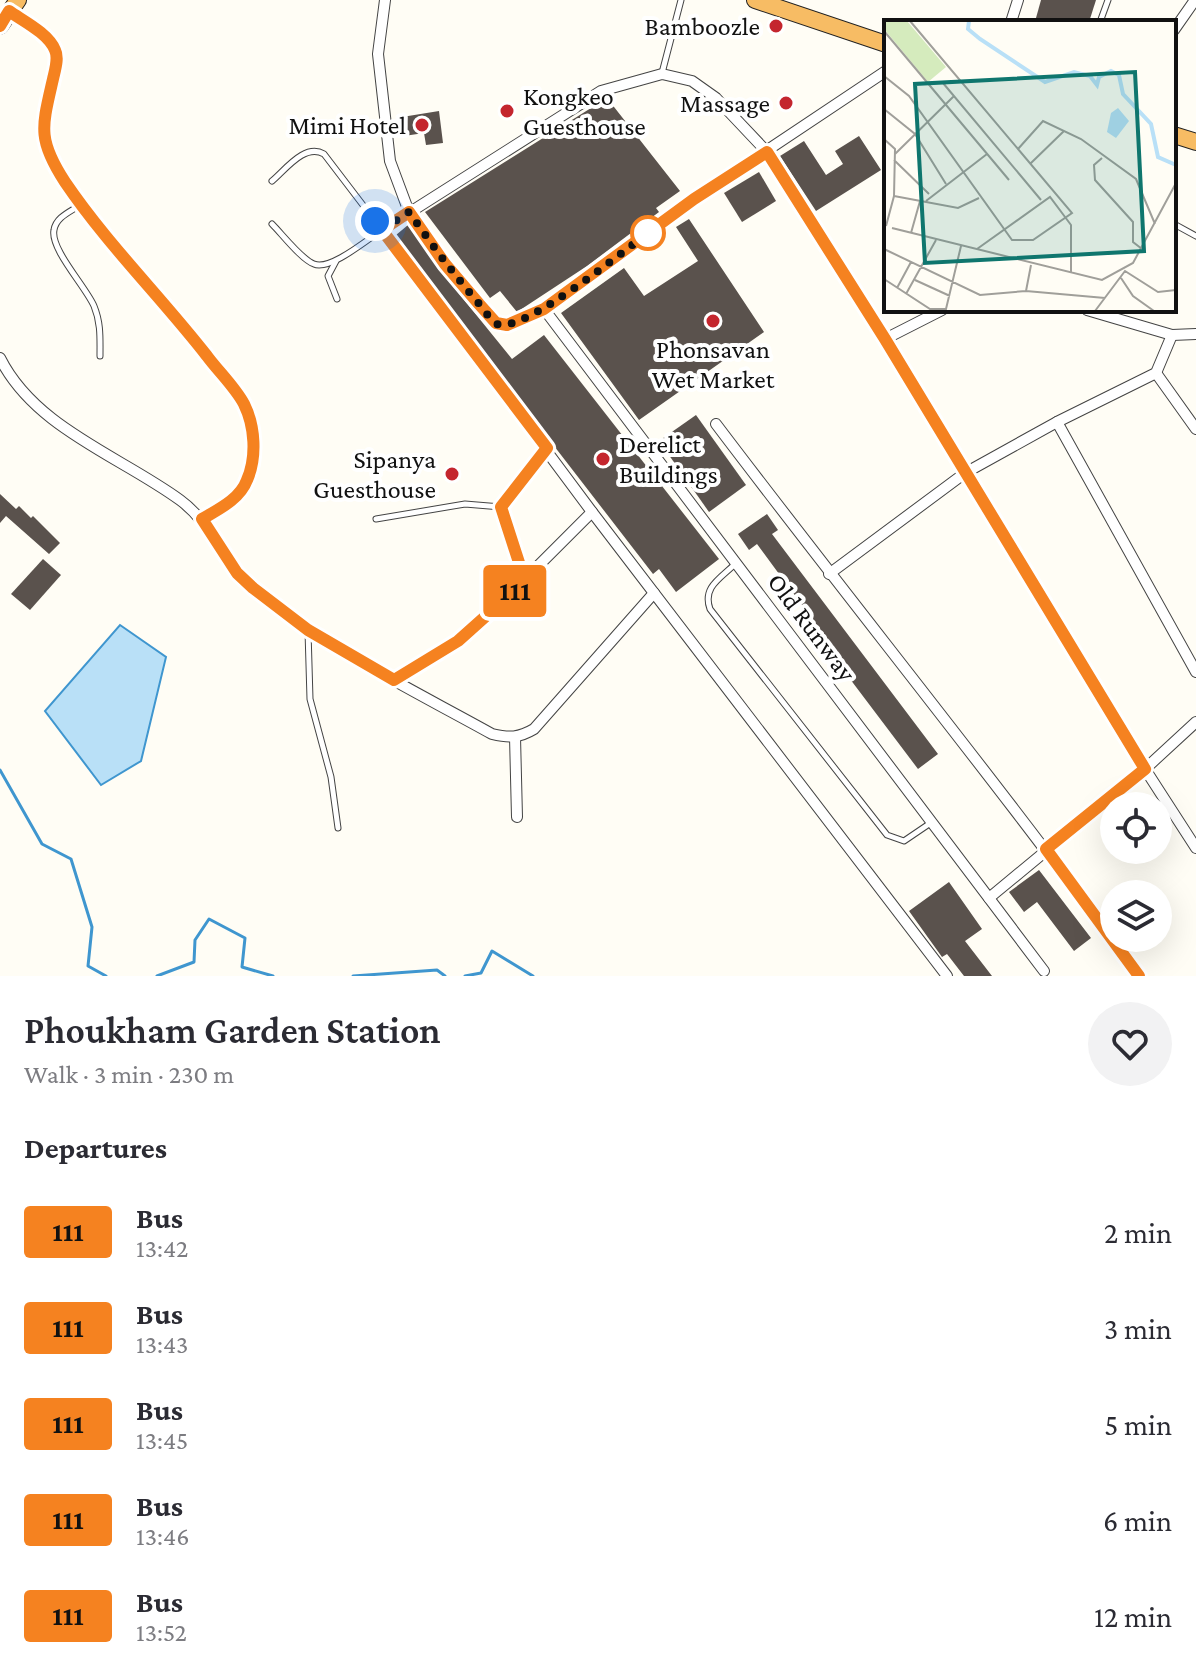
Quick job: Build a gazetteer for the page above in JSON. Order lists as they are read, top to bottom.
{
  "streets": {
    "street": ["Old Runway"]
  },
  "places": [
    "Bamboozle",
    "Massage",
    "Kongkeo Guesthouse",
    "Mimi Hotel",
    "Phonsavan Wet Market",
    "Derelict Buildings",
    "Sipanya Guesthouse"
  ],
  "lines": ["bus line 111"],
  "page": {
    "on_map": "111",
    "heading": [
      ["Phoukham Garden Station", "Walk · 3 min · 230 m"],
      "Departures"
    ],
    "list": [
      {
        "mark": "111",
        "name": "Bus",
        "note": "13:42",
        "value": "2 min"
      },
      {
        "mark": "111",
        "name": "Bus",
        "note": "13:43",
        "value": "3 min"
      },
      {
        "mark": "111",
        "name": "Bus",
        "note": "13:45",
        "value": "5 min"
      },
      {
        "mark": "111",
        "name": "Bus",
        "note": "13:46",
        "value": "6 min"
      },
      {
        "mark": "111",
        "name": "Bus",
        "note": "13:52",
        "value": "12 min"
      }
    ]
  }
}
